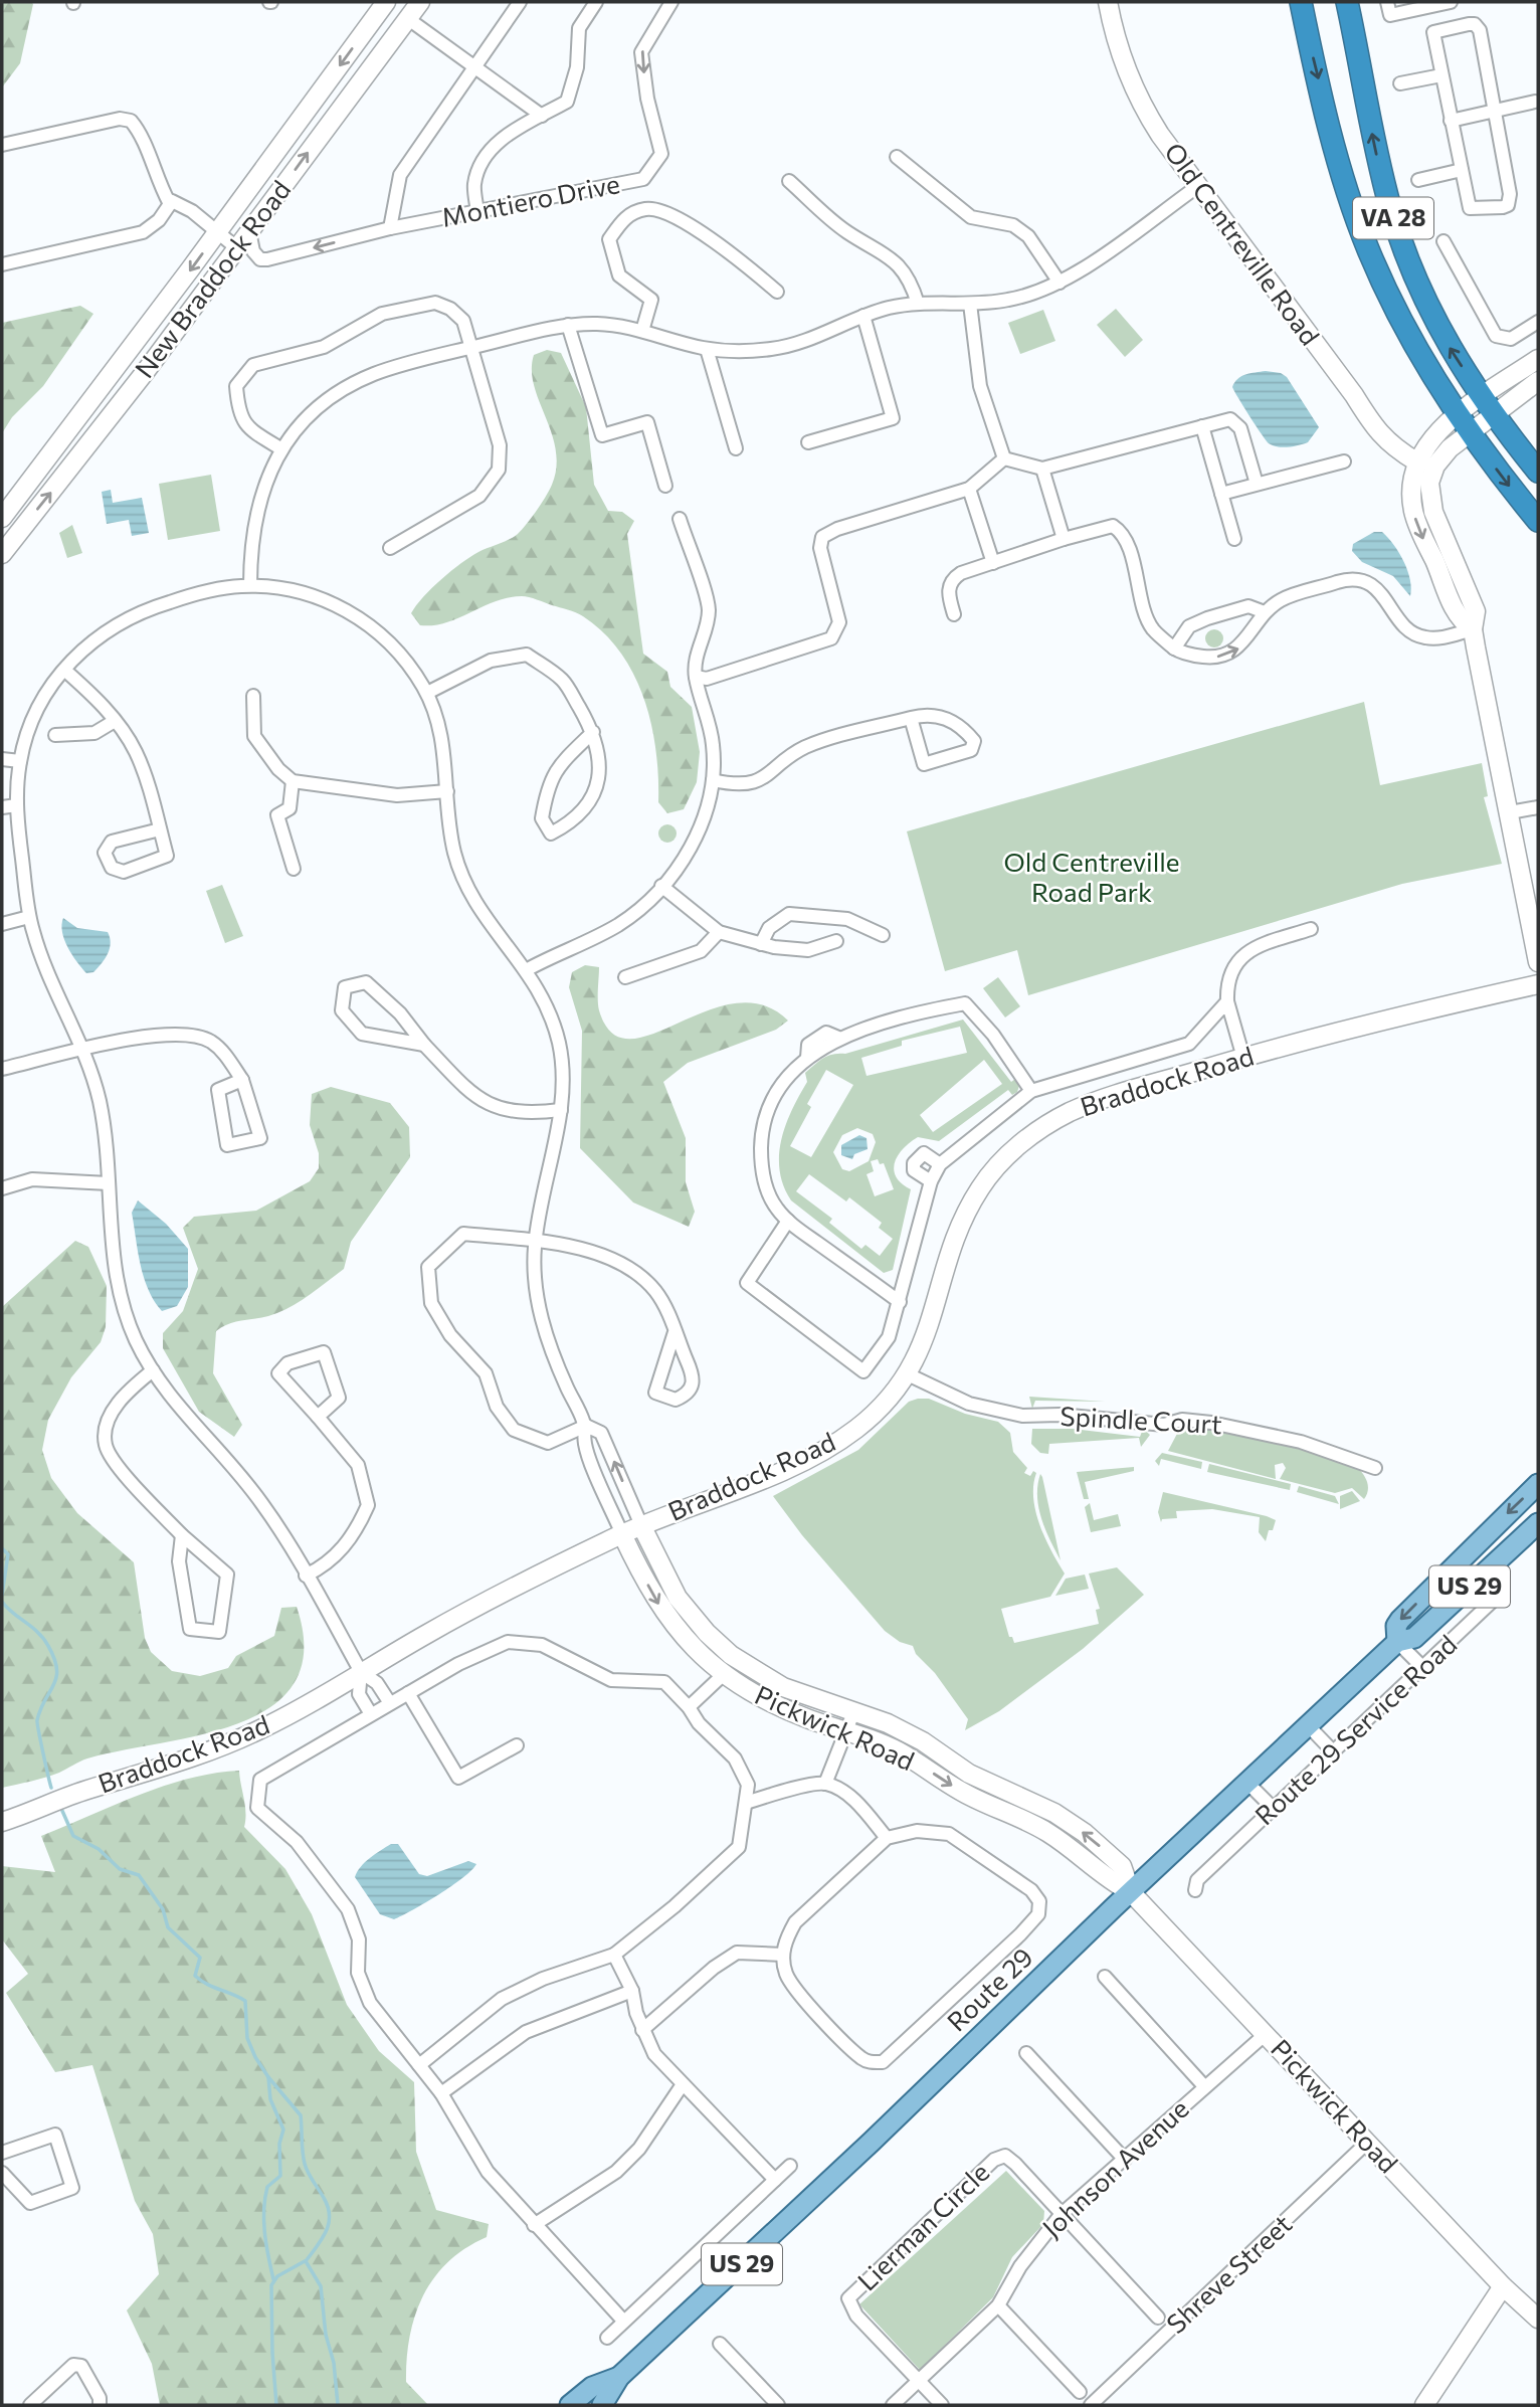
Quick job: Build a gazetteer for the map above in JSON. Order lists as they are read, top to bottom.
{
  "streets": {
    "highway": ["VA 28"],
    "main road": ["US 29", "Route 29"],
    "street": [
      "Montiero Drive",
      "Old Centreville Road",
      "New Braddock Road",
      "Braddock Road",
      "Spindle Court",
      "Pickwick Road",
      "Route 29 Service Road",
      "Johnson Avenue",
      "Lierman Circle",
      "Shreve Street"
    ]
  },
  "crossings": [
    ["Montiero Drive", "New Braddock Road"],
    ["Braddock Road", "Spindle Court"],
    ["Braddock Road", "Pickwick Road"],
    ["Pickwick Road", "Route 29"],
    ["Pickwick Road", "Johnson Avenue"],
    ["Pickwick Road", "Shreve Street"],
    ["Route 29 Service Road", "Route 29"],
    ["Johnson Avenue", "Lierman Circle"]
  ],
  "parks": ["Old Centreville Road Park"]
}
